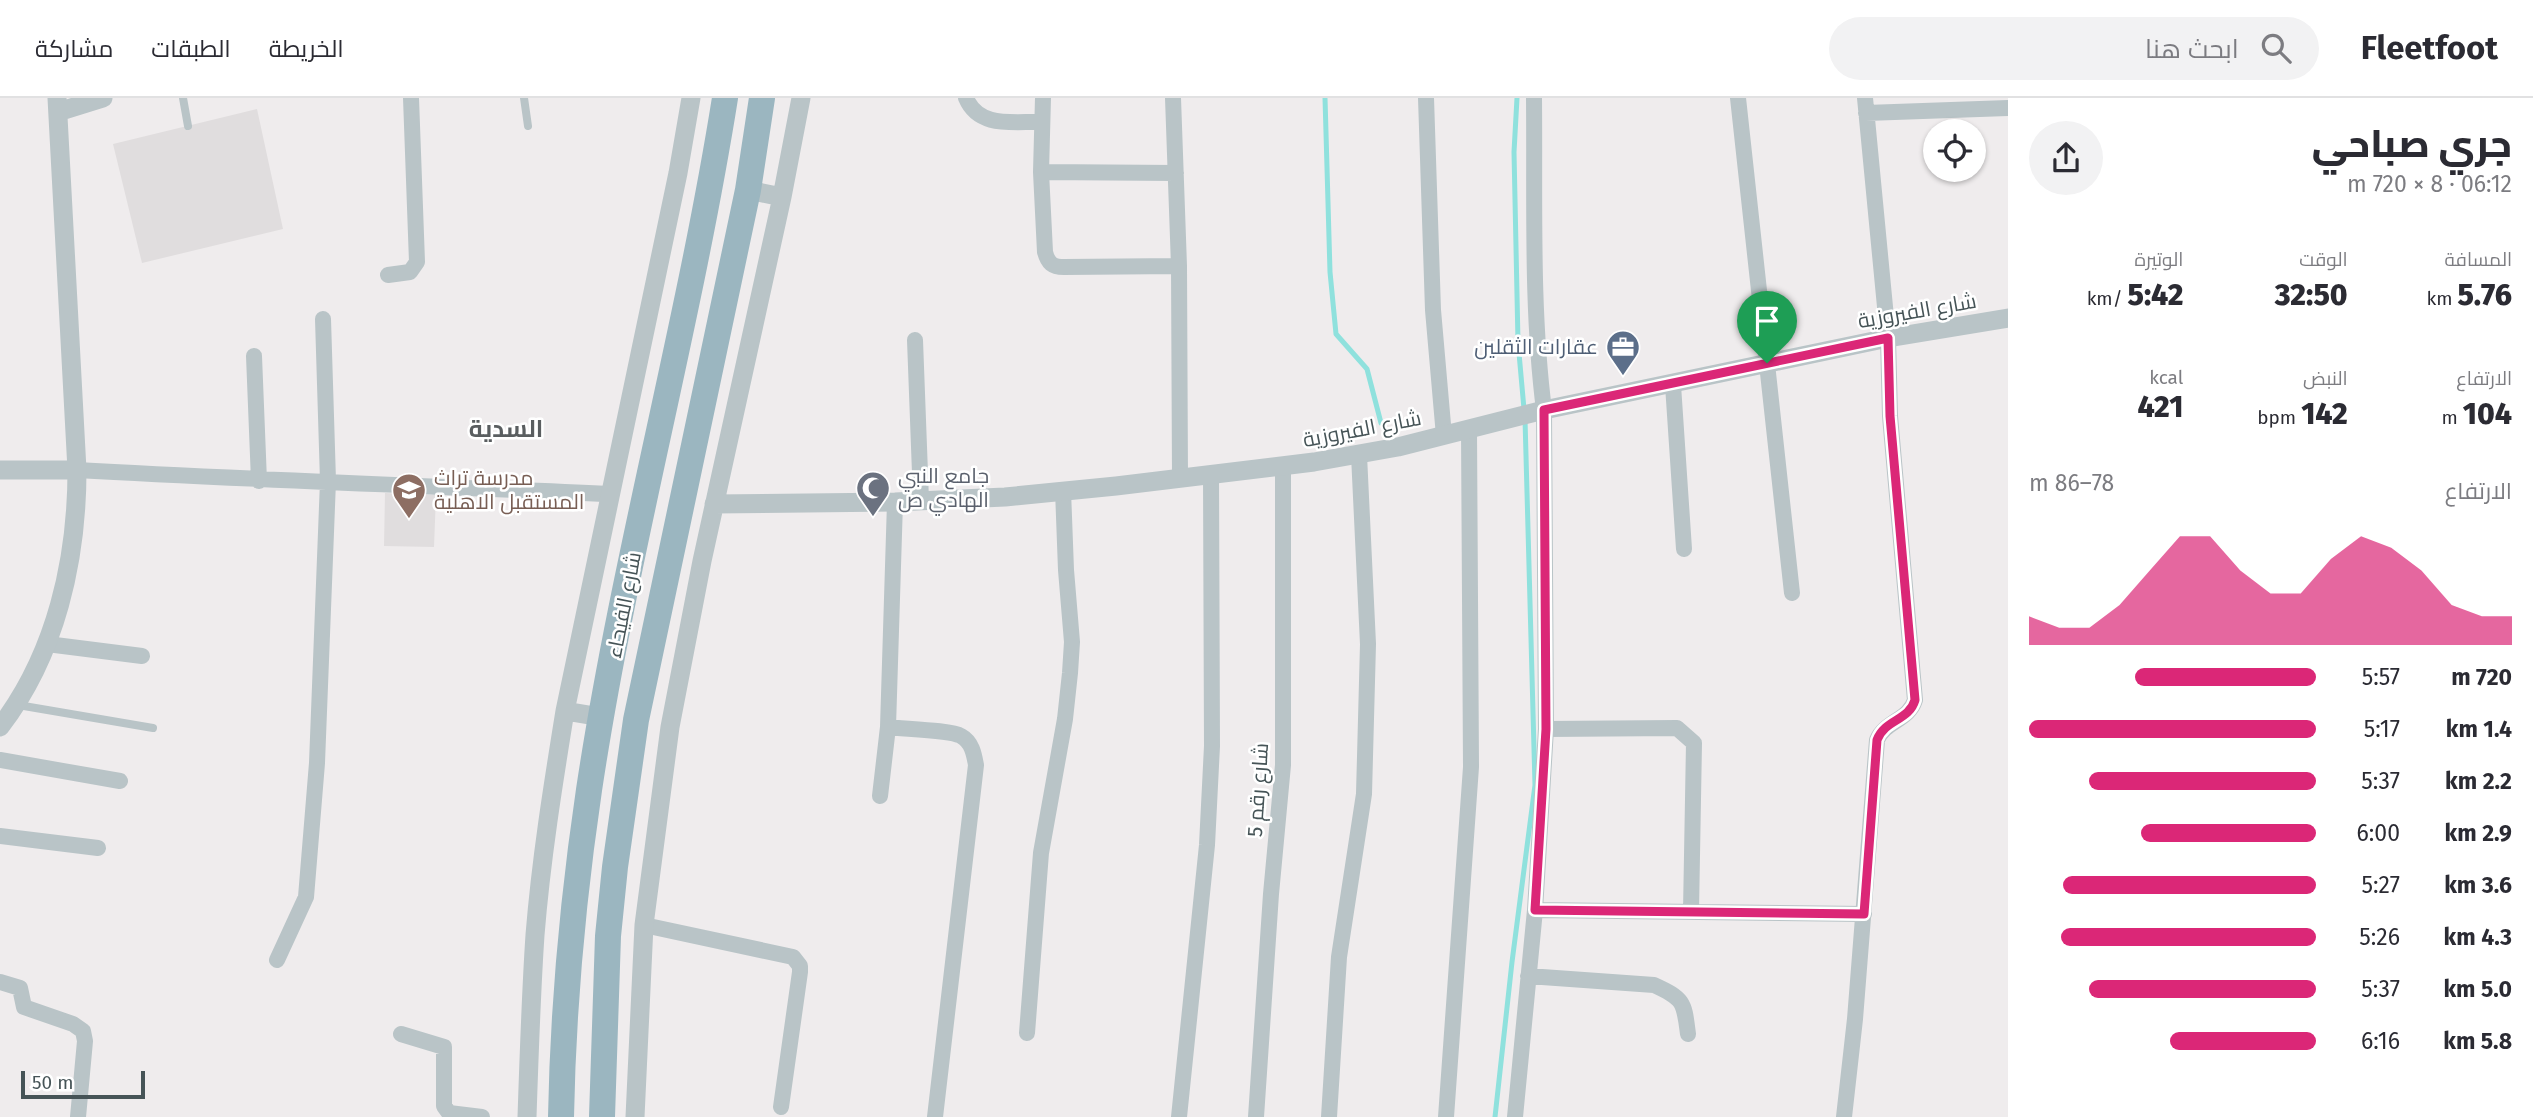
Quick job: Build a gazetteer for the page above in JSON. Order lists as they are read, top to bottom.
{
  "streets": {
    "highway": ["شارع الفيحاء"],
    "street": ["شارع الفيروزية", "شارع رقم 5"]
  },
  "crossings": [
    ["شارع الفيروزية", "شارع رقم 5"]
  ],
  "districts": ["السدية"],
  "places": {
    "office": ["عقارات الثقلين"],
    "mosque": ["جامع النبي الهادي ص"],
    "school or university": ["مدرسة تراث المستقبل الاهلية"]
  },
  "scale_bar": "50 m",
  "page": {
    "header": "Fleetfoot",
    "search": "ابحث هنا",
    "nav": ["الخريطة", "الطبقات", "مشاركة"],
    "heading": ["جري صباحي", "06:12 · 8 × 720 m"],
    "stats": [
      ["المسافة", "5.76 km"],
      ["الوقت", "32:50"],
      ["الوتيرة", "5:42 /km"],
      ["الارتفاع", "104 m"],
      ["النبض", "142 bpm"],
      ["kcal", "421"]
    ],
    "chart": ["الارتفاع", "78–86 m"],
    "list": [
      {
        "name": "720 m",
        "note": "5:57"
      },
      {
        "name": "1.4 km",
        "note": "5:17"
      },
      {
        "name": "2.2 km",
        "note": "5:37"
      },
      {
        "name": "2.9 km",
        "note": "6:00"
      },
      {
        "name": "3.6 km",
        "note": "5:27"
      },
      {
        "name": "4.3 km",
        "note": "5:26"
      },
      {
        "name": "5.0 km",
        "note": "5:37"
      },
      {
        "name": "5.8 km",
        "note": "6:16"
      }
    ],
    "scale": "50 m"
  }
}
